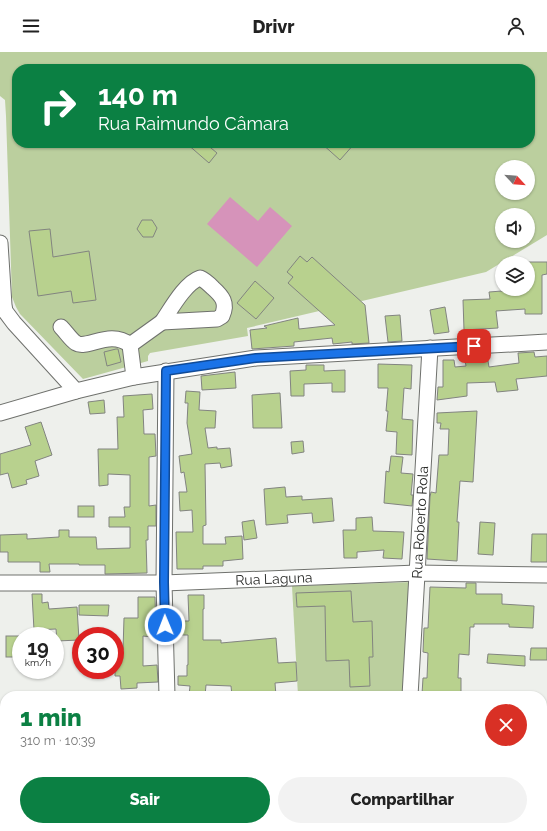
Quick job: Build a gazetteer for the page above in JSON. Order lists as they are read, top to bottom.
{
  "streets": {
    "street": ["Rua Roberto Rola", "Rua Laguna"]
  },
  "crossings": [
    ["Rua Roberto Rola", "Rua Laguna"]
  ],
  "north": "bottom right",
  "page": {
    "header": "Drivr",
    "turn": ["140 m", "Rua Raimundo Câmara"],
    "speed": "19 km/h",
    "limit": "30",
    "heading": ["1 min", "310 m · 10:39"],
    "buttons": ["Sair", "Compartilhar"]
  }
}
